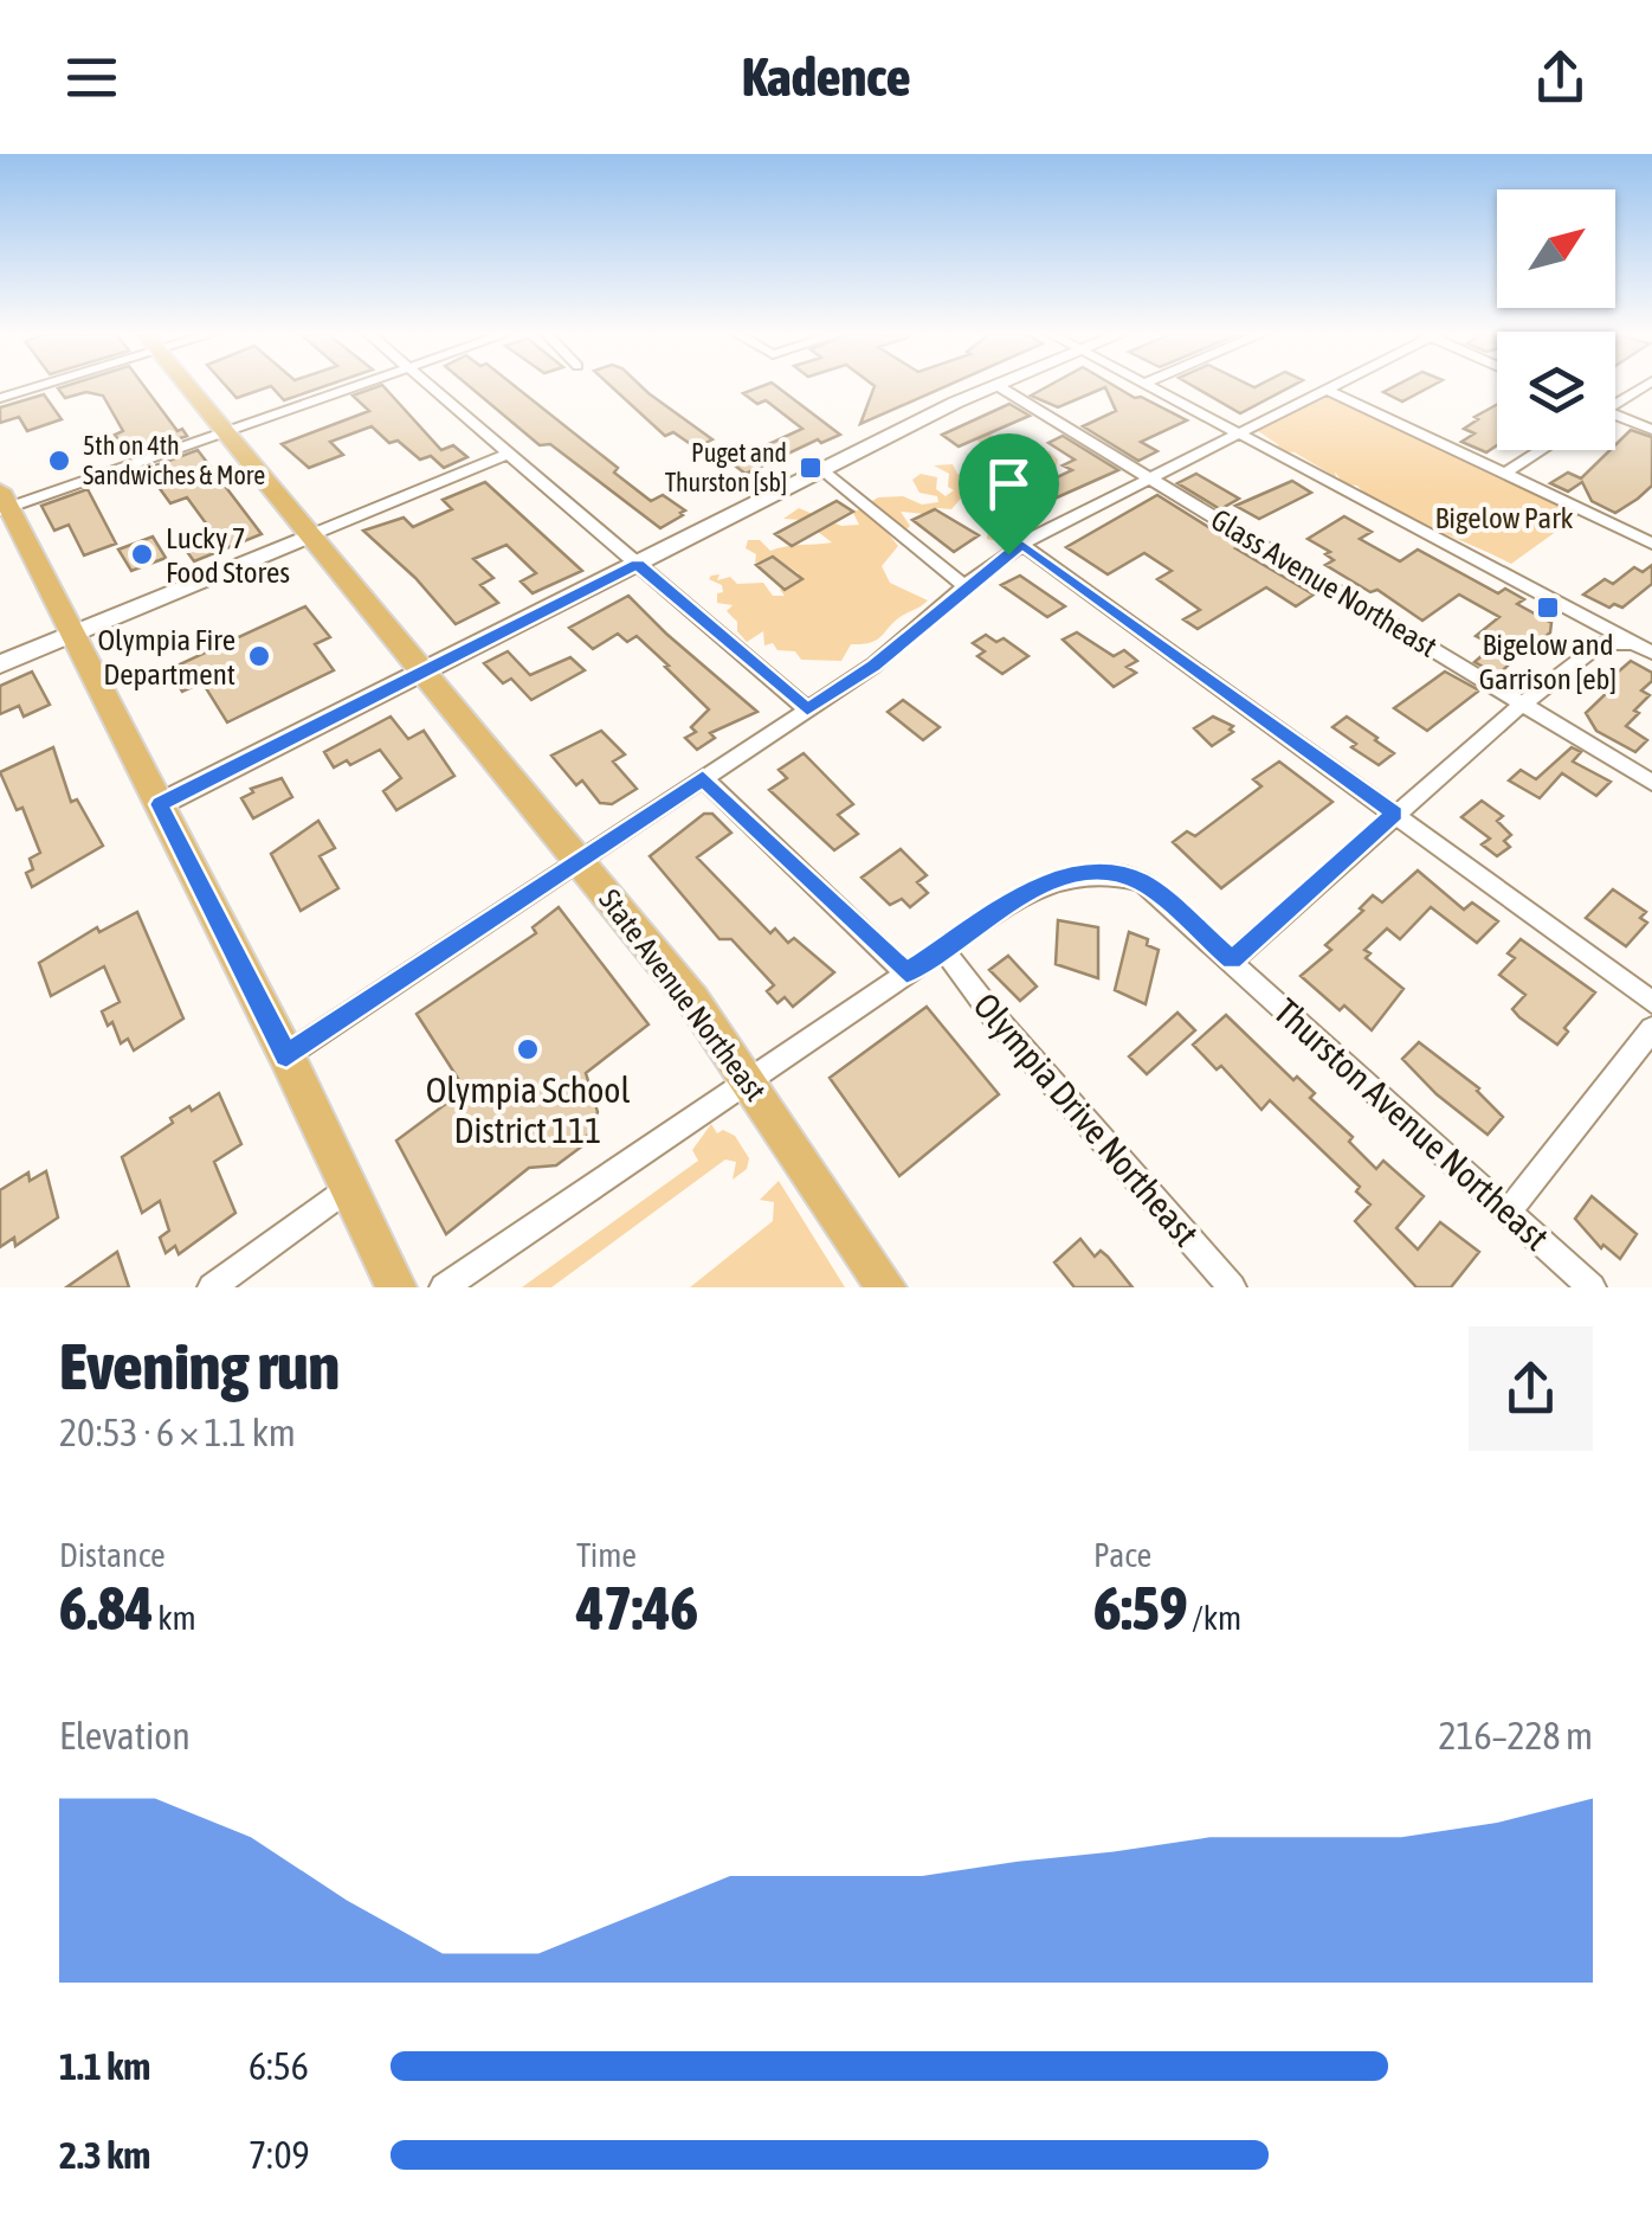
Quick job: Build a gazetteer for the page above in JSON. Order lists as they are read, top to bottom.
{
  "streets": {
    "main road": ["State Avenue Northeast"],
    "street": ["Glass Avenue Northeast", "Olympia Drive Northeast", "Thurston Avenue Northeast"]
  },
  "crossings": [
    ["Olympia Drive Northeast", "Thurston Avenue Northeast"]
  ],
  "parks": ["Bigelow Park"],
  "places": {
    "other": [
      "5th on 4th Sandwiches & More",
      "Lucky 7 Food Stores",
      "Olympia Fire Department",
      "Olympia School District 111"
    ],
    "transit": ["Puget and Thurston [sb]", "Bigelow and Garrison [eb]"]
  },
  "north": "top right",
  "page": {
    "header": "Kadence",
    "heading": ["Evening run", "20:53 · 6 × 1.1 km"],
    "stats": [
      ["Distance", "6.84 km"],
      ["Time", "47:46"],
      ["Pace", "6:59 /km"]
    ],
    "chart": ["Elevation", "216–228 m"],
    "list": [
      {
        "name": "1.1 km",
        "note": "6:56"
      },
      {
        "name": "2.3 km",
        "note": "7:09"
      }
    ]
  }
}
